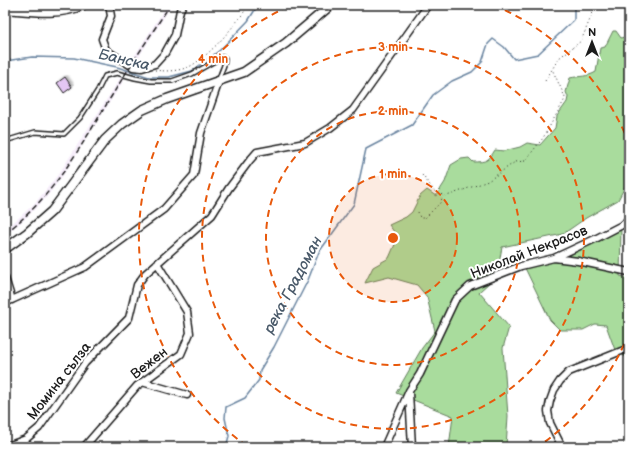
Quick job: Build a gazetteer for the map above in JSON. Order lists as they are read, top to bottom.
{
  "streets": {
    "street": ["Николай Некрасов", "Вежен", "Момина сълза"]
  },
  "crossings": [
    ["Вежен", "Момина сълза"]
  ],
  "water": ["Банска", "река Градоман"],
  "north": "top",
  "rings": [
    "3 min",
    "4 min",
    "2 min",
    "1 min"
  ]
}
